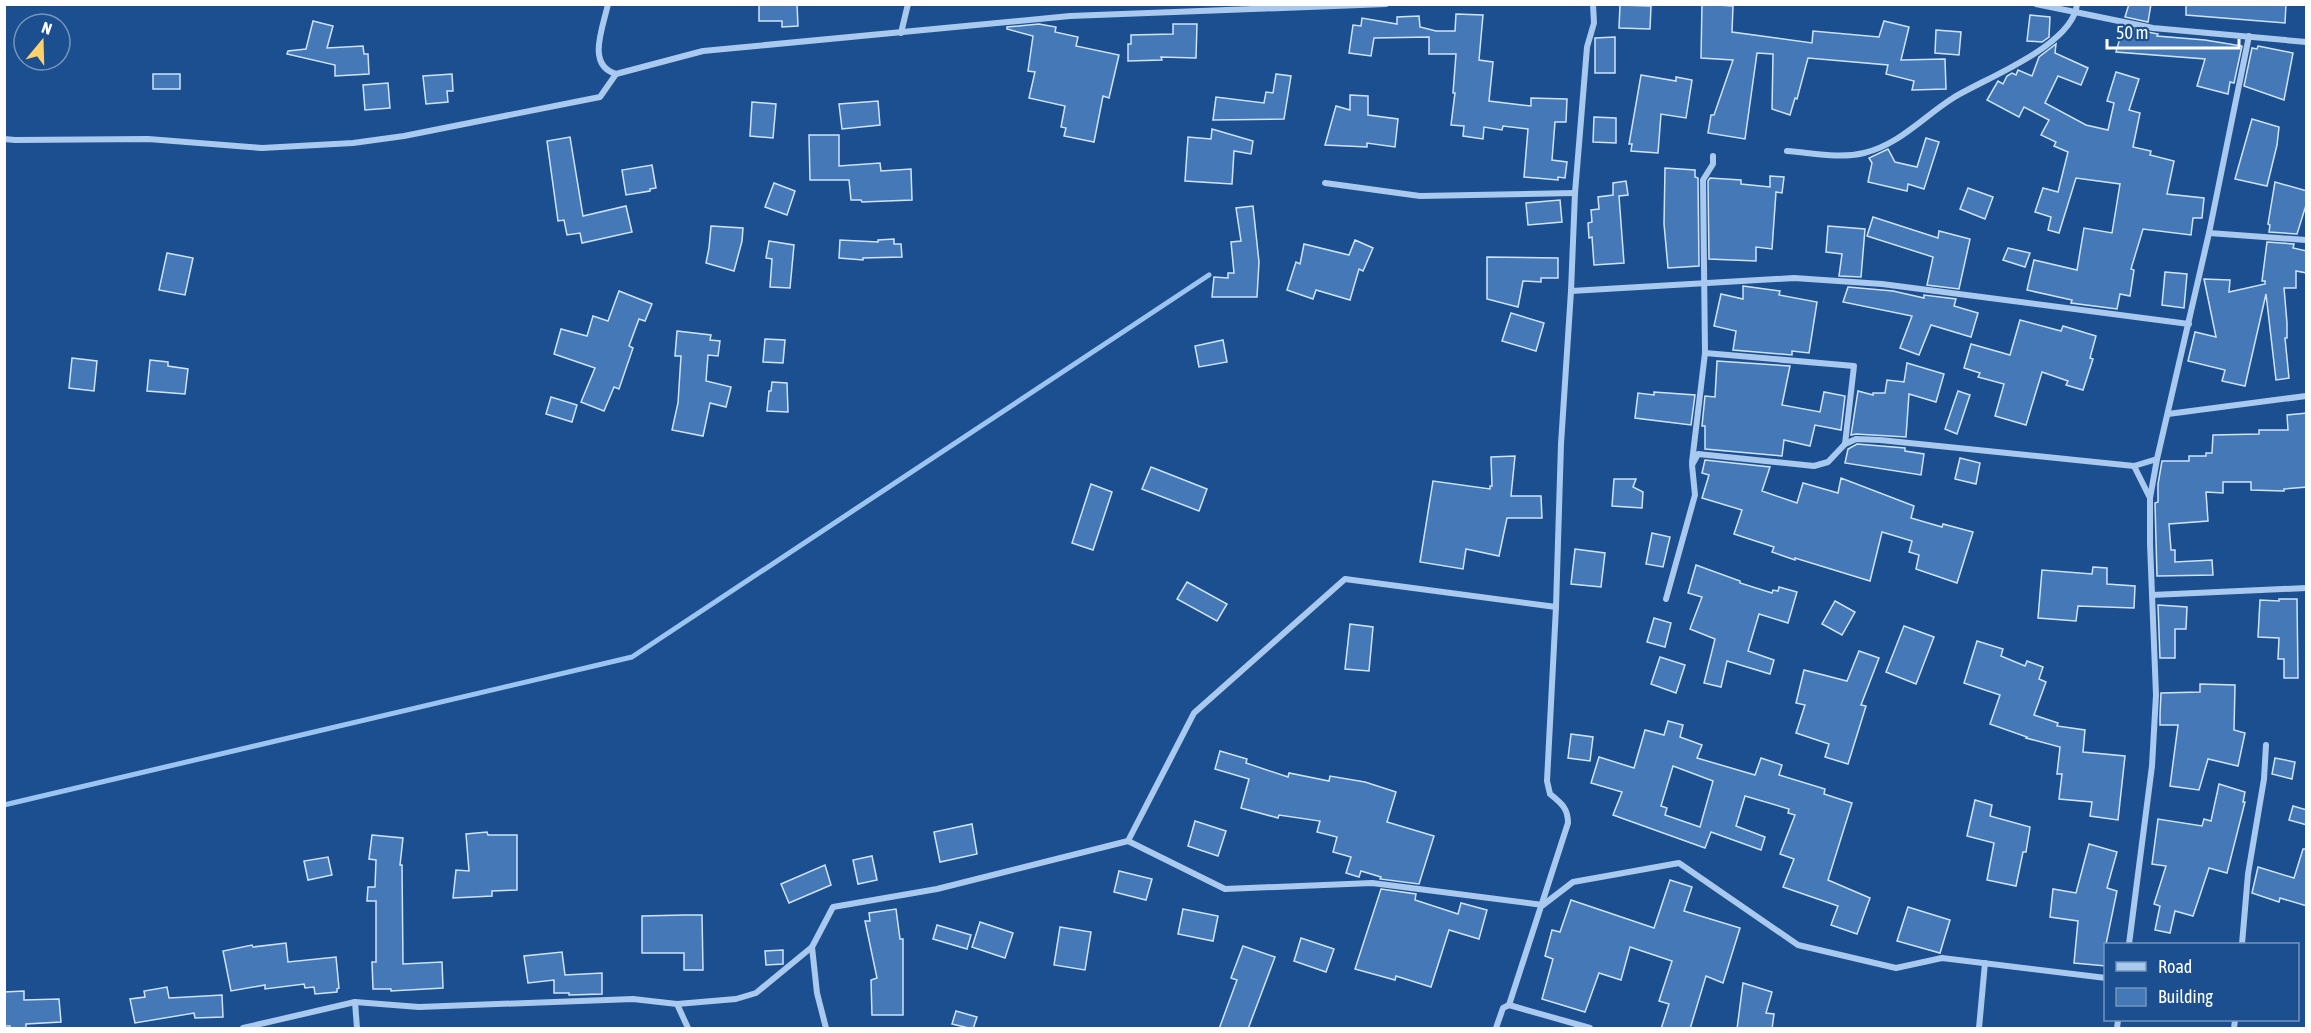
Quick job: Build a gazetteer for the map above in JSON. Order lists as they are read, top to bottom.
{
  "legend": ["Road", "Building"],
  "scale_bar": "50 m",
  "north": "top"
}
